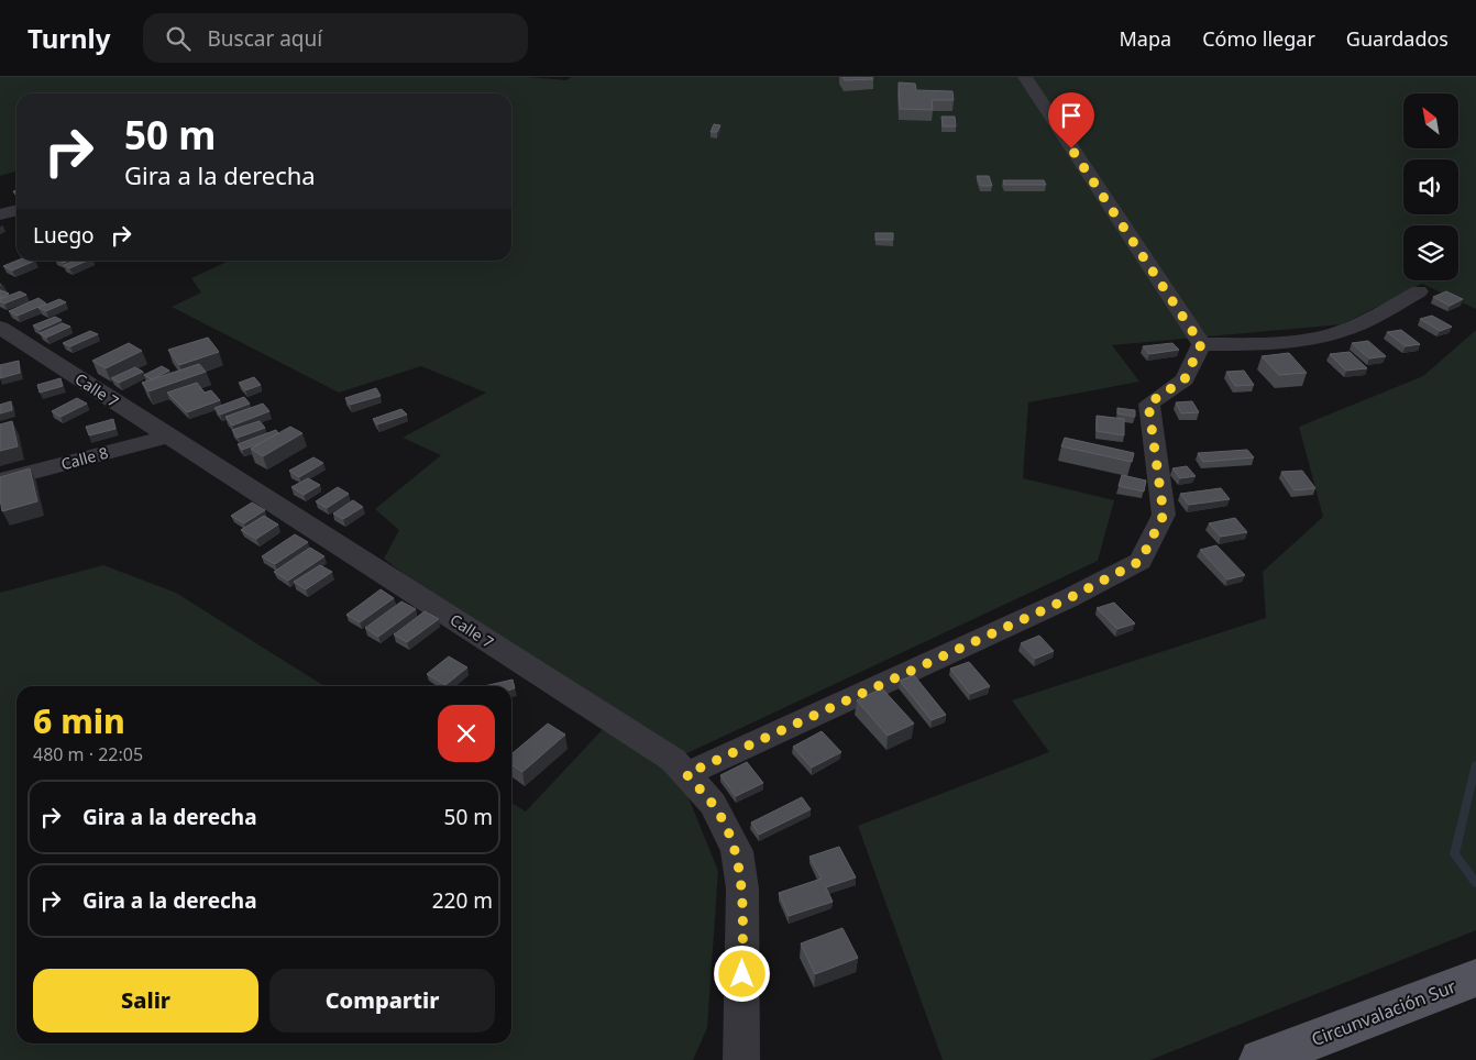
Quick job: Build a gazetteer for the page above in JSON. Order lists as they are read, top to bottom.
{
  "streets": {
    "main road": ["Circunvalación Sur"],
    "street": ["Calle 7", "Calle 8"]
  },
  "crossings": [
    ["Calle 7", "Calle 8"]
  ],
  "north": "top left",
  "page": {
    "header": "Turnly",
    "search": "Buscar aquí",
    "nav": ["Mapa", "Cómo llegar", "Guardados"],
    "turn": ["50 m", "Gira a la derecha"],
    "then": "Luego",
    "heading": ["6 min", "480 m · 22:05"],
    "list": [
      {
        "name": "Gira a la derecha",
        "value": "50 m"
      },
      {
        "name": "Gira a la derecha",
        "value": "220 m"
      }
    ],
    "buttons": ["Salir", "Compartir"]
  }
}
